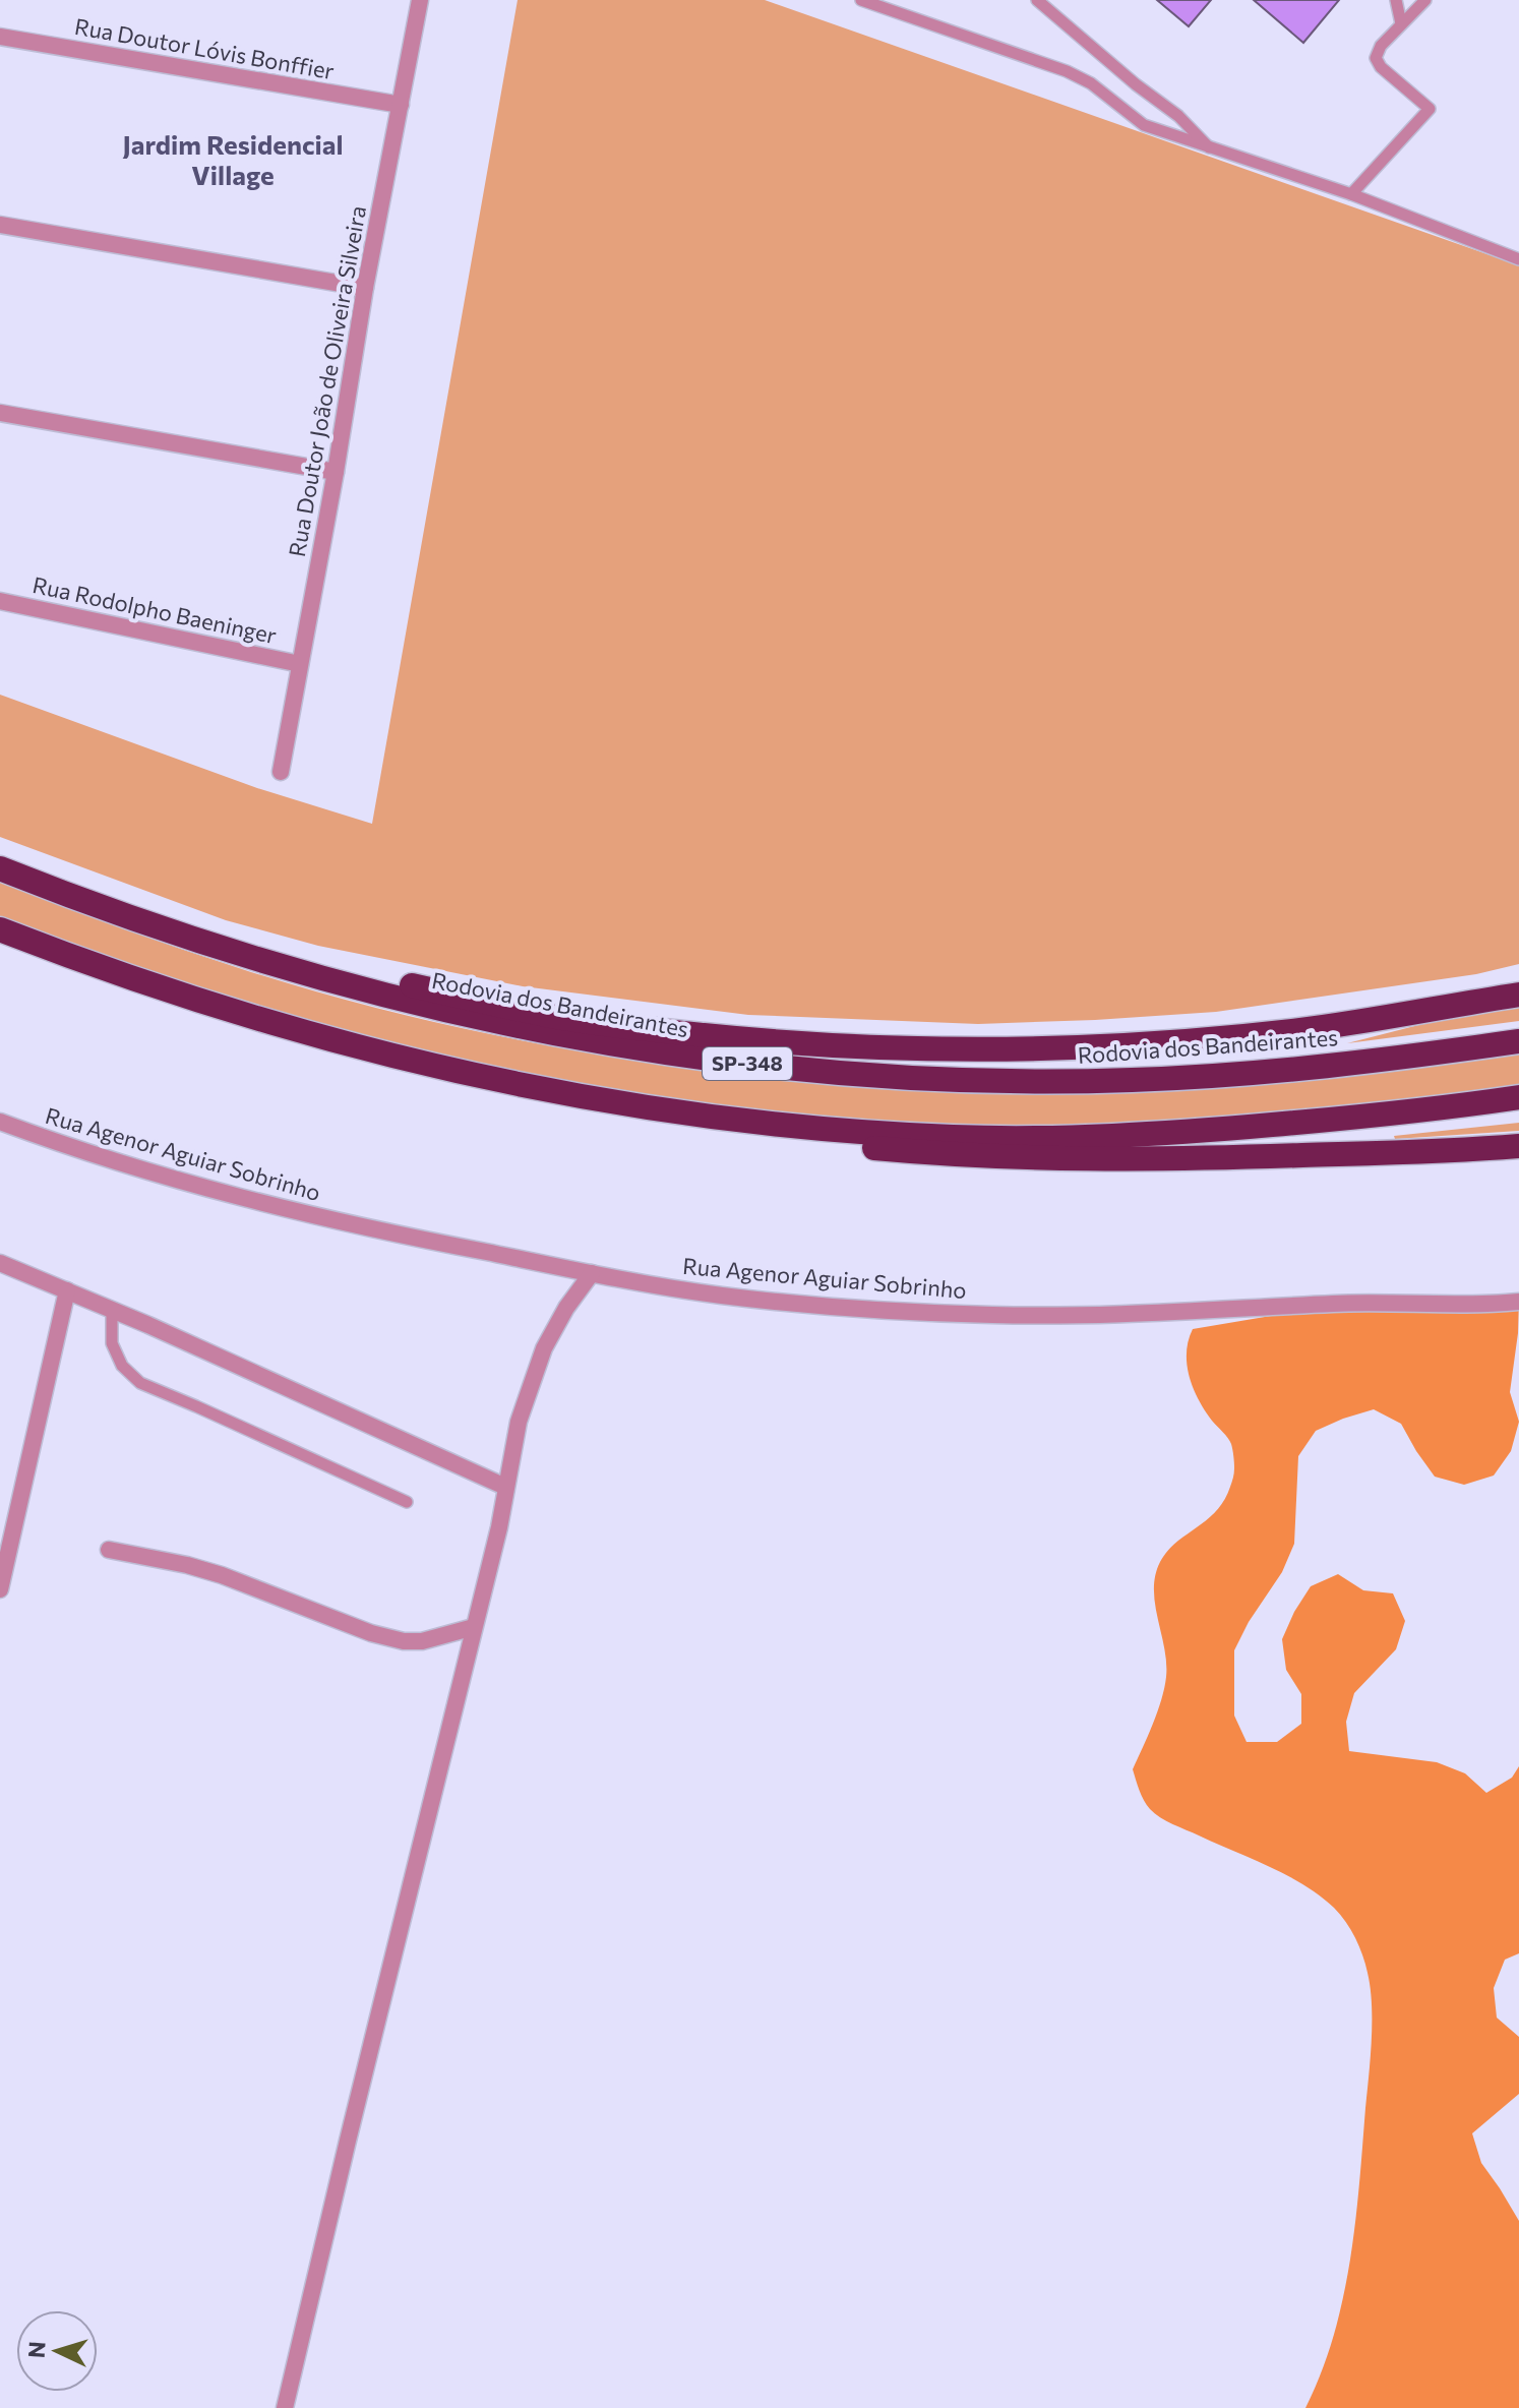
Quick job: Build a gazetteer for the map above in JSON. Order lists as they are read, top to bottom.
{
  "streets": {
    "highway": ["Rodovia dos Bandeirantes", "SP-348"],
    "street": [
      "Rua Doutor Lóvis Bonffier",
      "Rua Doutor João de Oliveira Silveira",
      "Rua Rodolpho Baeninger",
      "Rua Agenor Aguiar Sobrinho"
    ]
  },
  "crossings": [
    ["Rua Doutor Lóvis Bonffier", "Rua Doutor João de Oliveira Silveira"],
    ["Rua Doutor João de Oliveira Silveira", "Rua Rodolpho Baeninger"]
  ],
  "districts": ["Jardim Residencial Village"],
  "north": "left"
}
